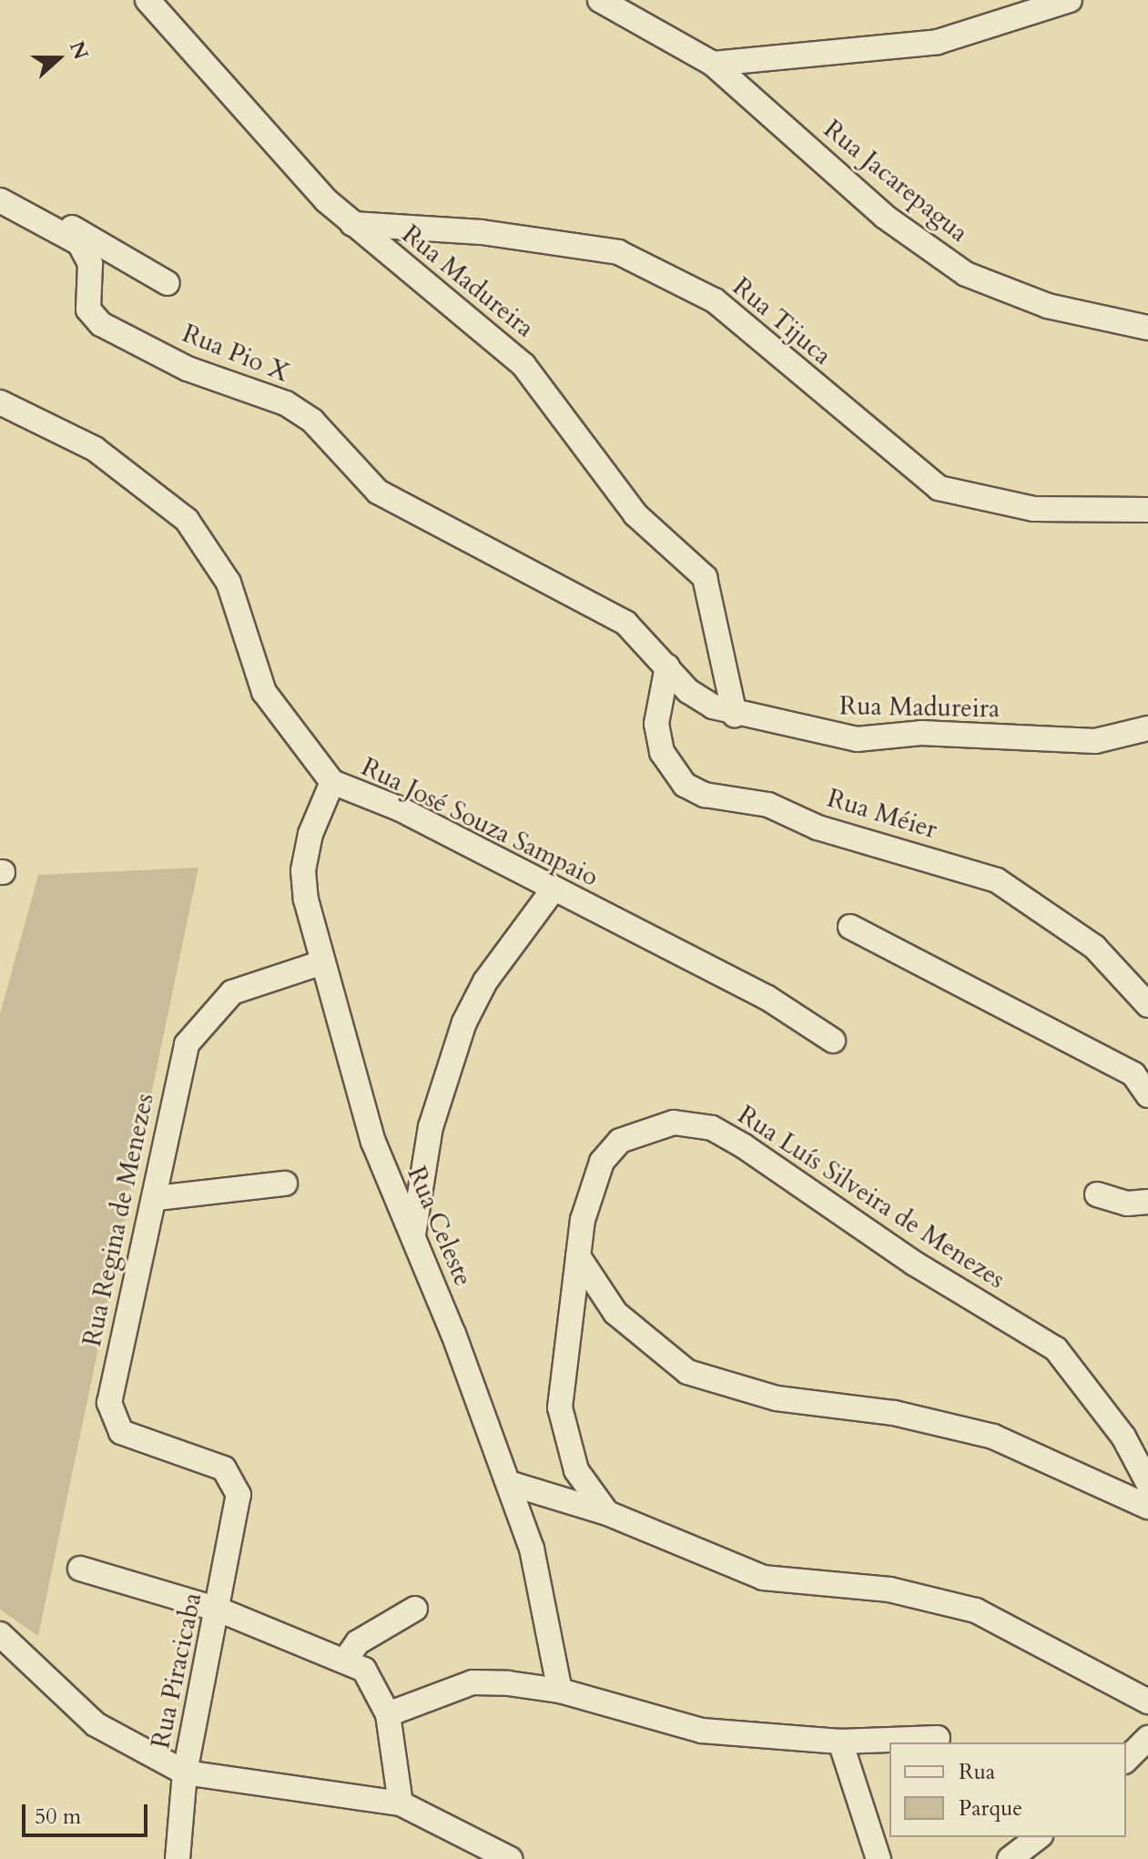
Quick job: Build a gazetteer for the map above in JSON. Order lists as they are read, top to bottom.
{
  "streets": {
    "street": [
      "Rua Jacarepagua",
      "Rua Madureira",
      "Rua Tijuca",
      "Rua Pio X",
      "Rua Méier",
      "Rua José Souza Sampaio",
      "Rua Luís Silveira de Menezes",
      "Rua Regina de Menezes",
      "Rua Celeste",
      "Rua Piracicaba"
    ]
  },
  "crossings": [
    ["Rua Madureira", "Rua Tijuca"],
    ["Rua Madureira", "Rua Pio X"],
    ["Rua Madureira", "Rua Méier"],
    ["Rua Pio X", "Rua Méier"],
    ["Rua José Souza Sampaio", "Rua Celeste"],
    ["Rua Regina de Menezes", "Rua Celeste"],
    ["Rua Regina de Menezes", "Rua Piracicaba"]
  ],
  "legend": ["Rua", "Parque"],
  "scale_bar": "50 m",
  "north": "right"
}
